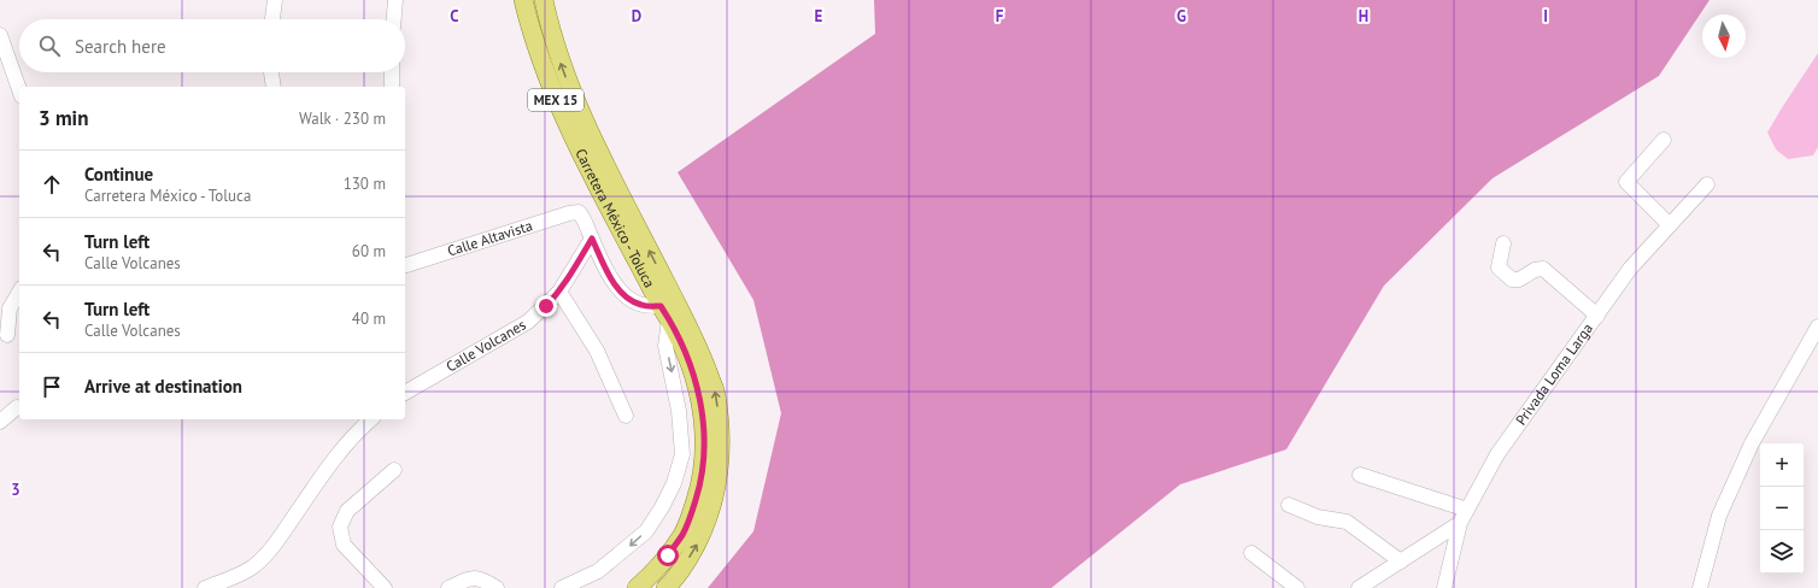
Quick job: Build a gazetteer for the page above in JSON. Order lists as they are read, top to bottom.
{
  "streets": {
    "main road": ["MEX 15", "Carretera México - Toluca"],
    "street": ["Calle Altavista", "Calle Volcanes", "Privada Loma Larga"]
  },
  "crossings": [
    ["Calle Altavista", "Calle Volcanes"]
  ],
  "north": "bottom",
  "page": {
    "search": "Search here",
    "heading": ["3 min", "Walk · 230 m"],
    "list": [
      ["Continue", "Carretera México - Toluca", "130 m"],
      ["Turn left", "Calle Volcanes", "60 m"],
      ["Turn left", "Calle Volcanes", "40 m"],
      "Arrive at destination"
    ],
    "map_buttons": ["+", "−"]
  },
  "grid": {
    "columns": [
      "C",
      "D",
      "E",
      "F",
      "G",
      "H",
      "I"
    ],
    "rows": ["3"]
  }
}
